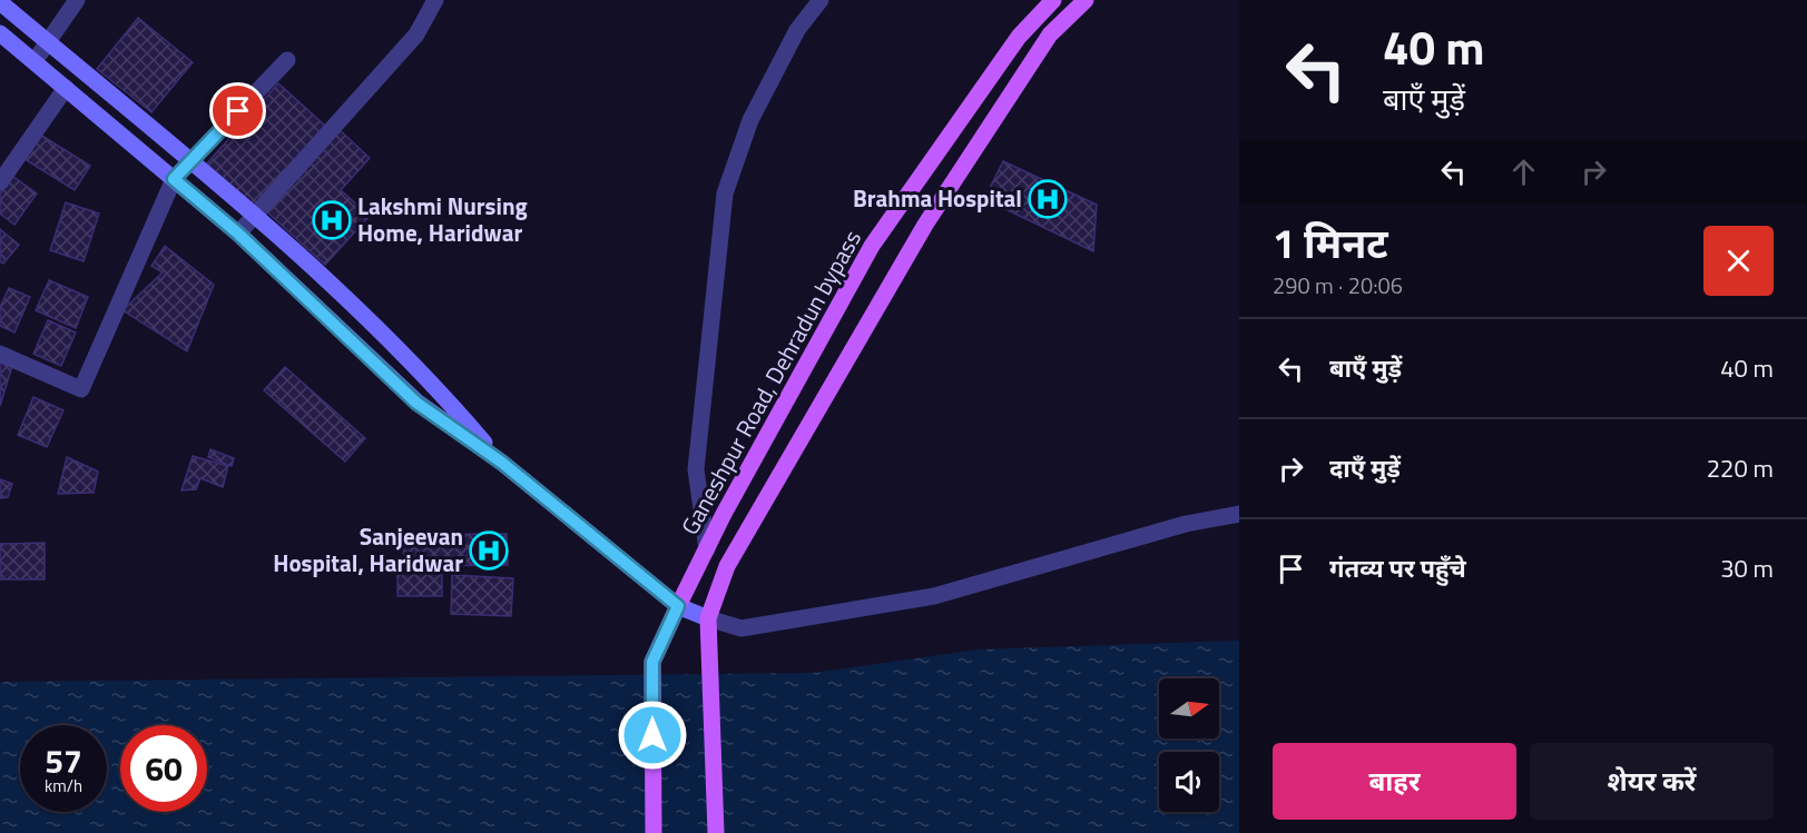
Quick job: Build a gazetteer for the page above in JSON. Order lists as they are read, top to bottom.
{
  "streets": {
    "main road": ["Ganeshpur Road, Dehradun bypass"]
  },
  "places": {
    "hospital": ["Brahma Hospital", "Lakshmi Nursing Home, Haridwar", "Sanjeevan Hospital, Haridwar"]
  },
  "north": "right",
  "page": {
    "turn": ["40 m", "बाएँ मुड़ें"],
    "heading": ["1 मिनट", "290 m · 20:06"],
    "list": [
      {
        "name": "बाएँ मुड़ें",
        "value": "40 m"
      },
      {
        "name": "दाएँ मुड़ें",
        "value": "220 m"
      },
      {
        "name": "गंतव्य पर पहुँचे",
        "value": "30 m"
      }
    ],
    "speed": "57 km/h",
    "limit": "60",
    "buttons": ["बाहर", "शेयर करें"]
  }
}
